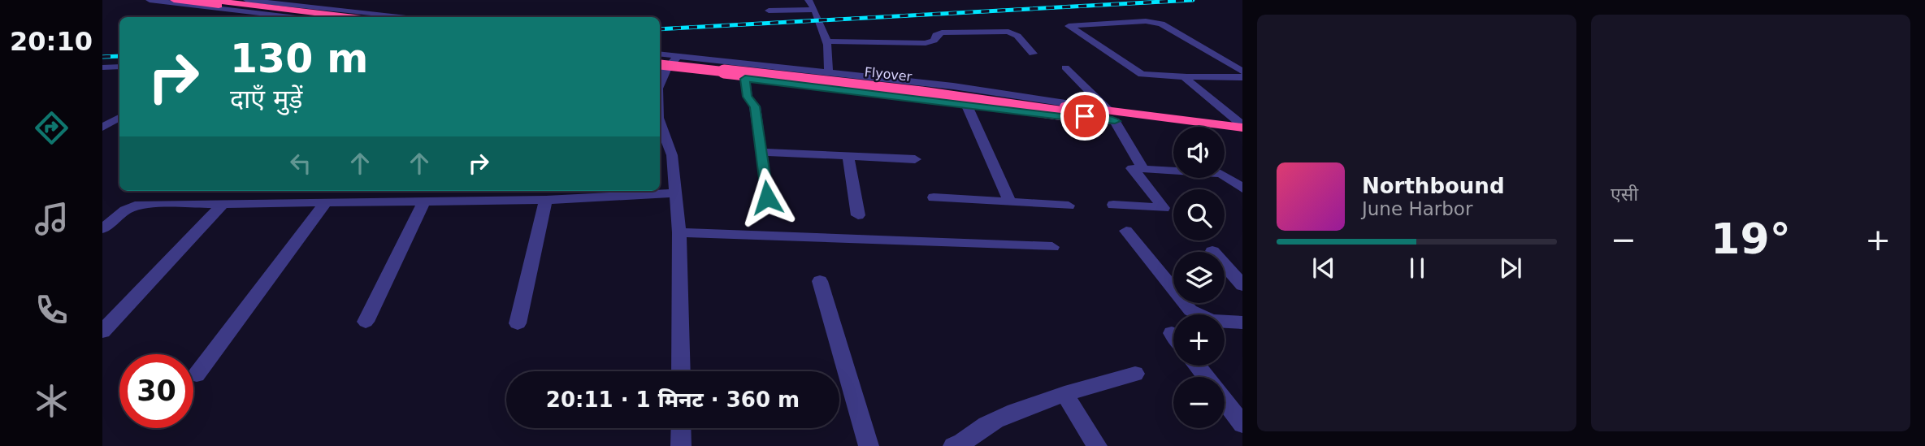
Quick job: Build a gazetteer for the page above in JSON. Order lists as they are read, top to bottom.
{
  "streets": {
    "highway": ["Flyover"]
  },
  "page": {
    "tabs": "20:10",
    "tile": "एसी",
    "turn": ["130 m", "दाएँ मुड़ें"],
    "map_buttons": ["+", "−"],
    "song": ["Northbound", "June Harbor"],
    "heat": ["−", "19°", "+"],
    "limit": "30",
    "trip": "20:11 · 1 मिनट · 360 m"
  }
}
